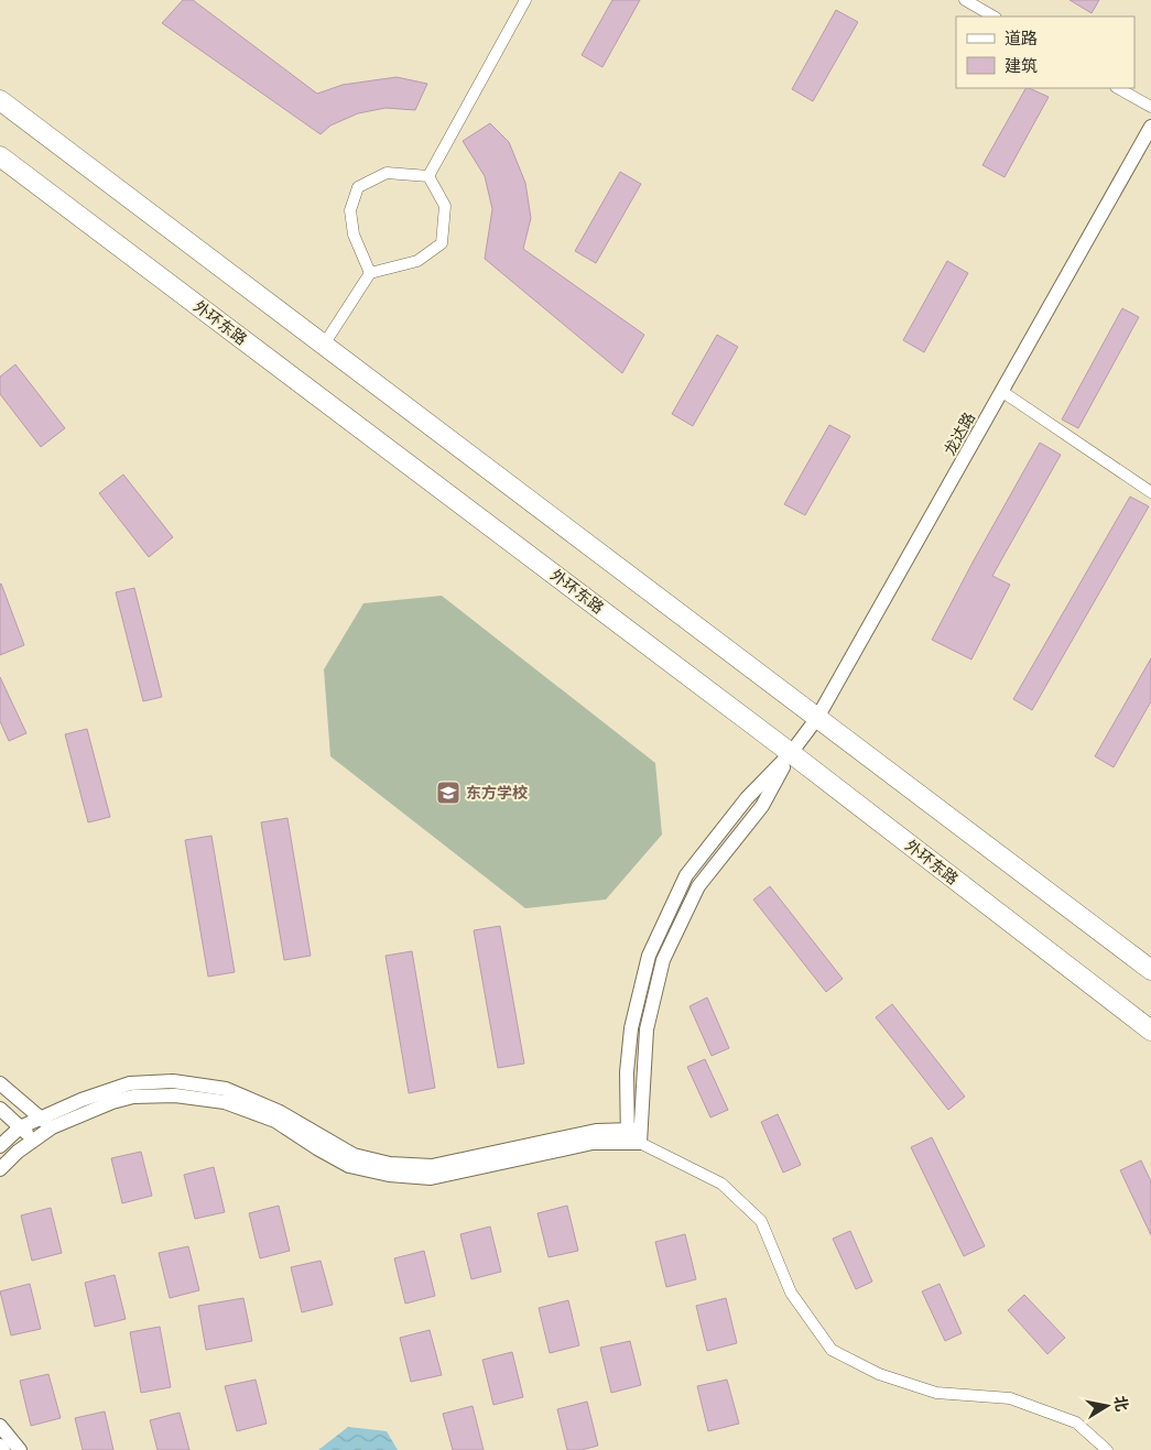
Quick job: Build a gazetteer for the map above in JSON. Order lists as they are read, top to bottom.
{
  "streets": {
    "highway": ["外环东路"],
    "street": ["龙达路"]
  },
  "crossings": [
    ["外环东路", "龙达路"]
  ],
  "places": {
    "school or university": ["东方学校"]
  },
  "legend": ["道路", "建筑"],
  "north": "right"
}
